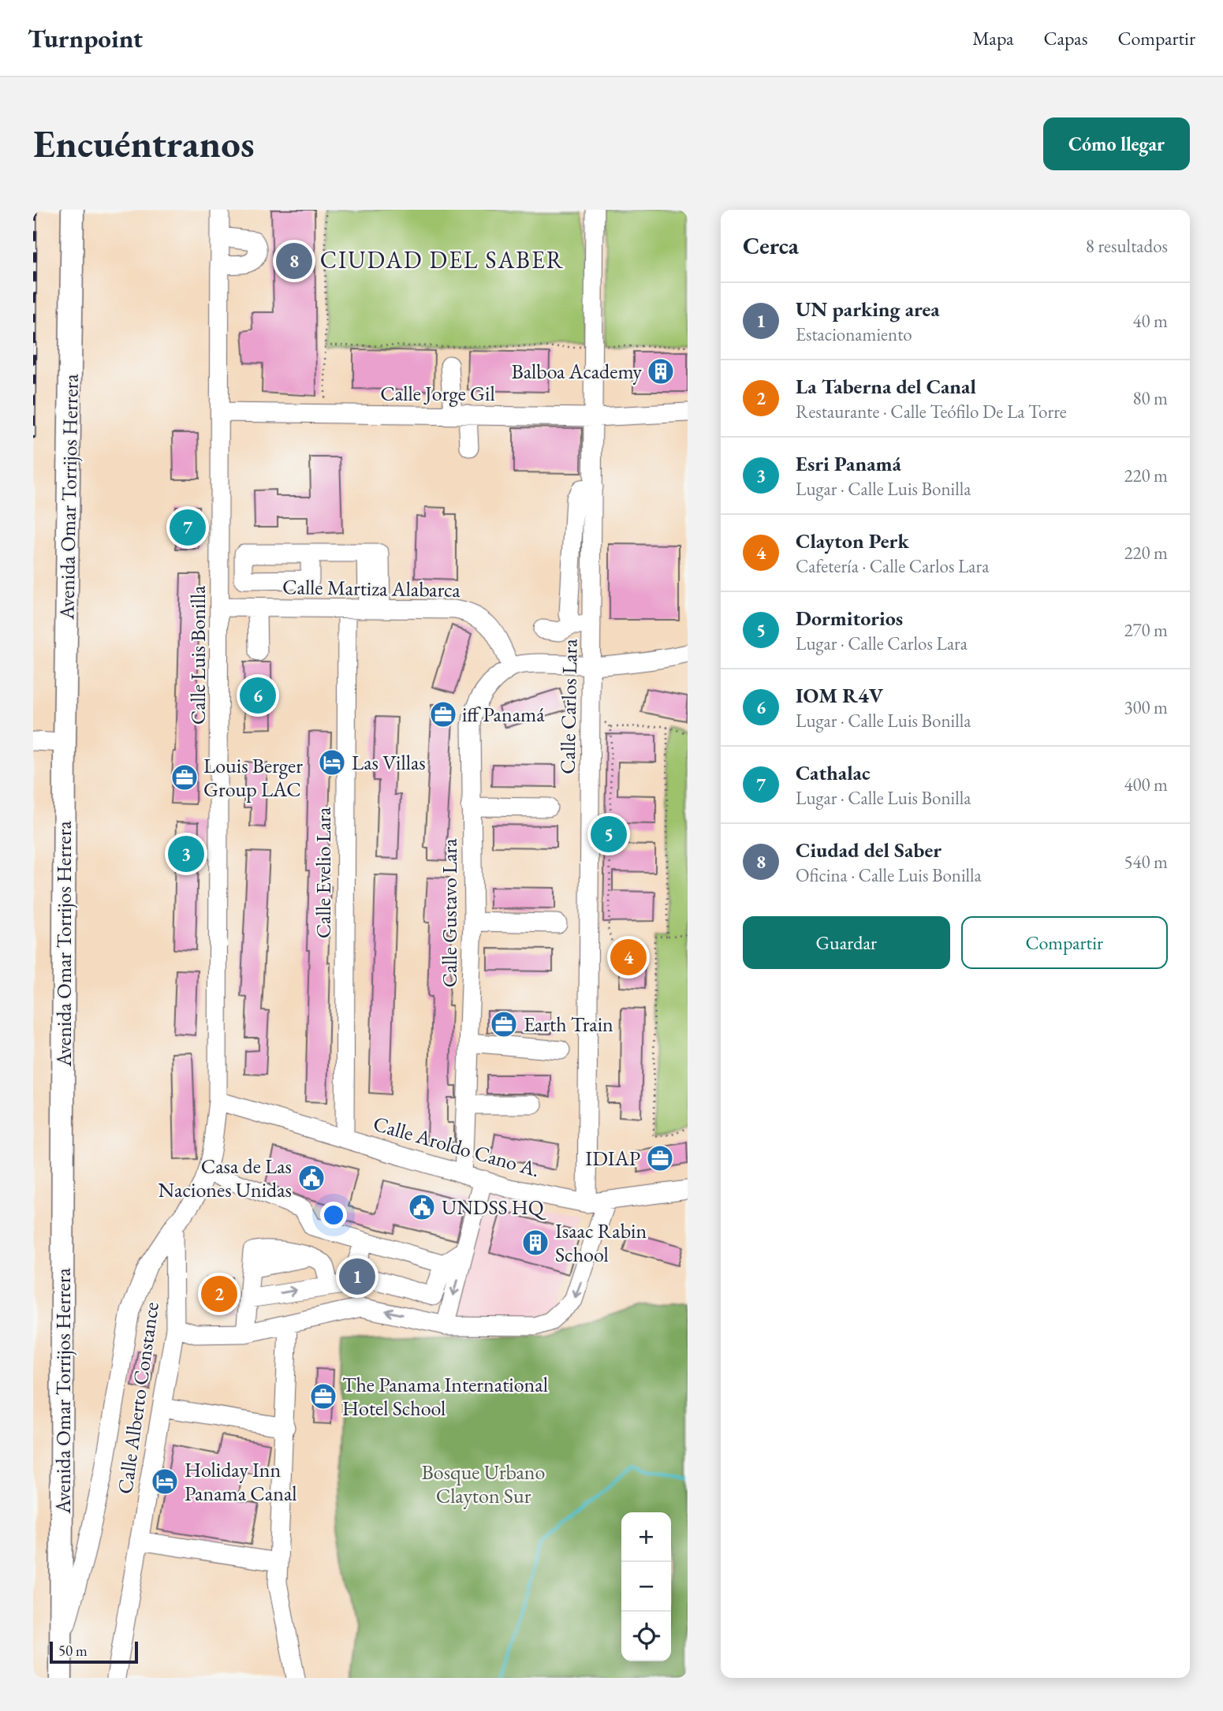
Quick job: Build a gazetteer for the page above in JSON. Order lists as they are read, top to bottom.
{
  "streets": {
    "main road": ["Avenida Omar Torrijos Herrera"],
    "street": [
      "Calle Jorge Gil",
      "Calle Martiza Alabarca",
      "Calle Luis Bonilla",
      "Calle Carlos Lara",
      "Calle Evelio Lara",
      "Calle Gustavo Lara",
      "Calle Aroldo Cano A.",
      "Calle Alberto Constance"
    ]
  },
  "crossings": [
    ["Calle Jorge Gil", "Calle Luis Bonilla"],
    ["Calle Jorge Gil", "Calle Carlos Lara"],
    ["Calle Martiza Alabarca", "Calle Luis Bonilla"],
    ["Calle Martiza Alabarca", "Calle Evelio Lara"],
    ["Calle Martiza Alabarca", "Calle Gustavo Lara"],
    ["Calle Luis Bonilla", "Calle Aroldo Cano A."],
    ["Calle Carlos Lara", "Calle Aroldo Cano A."],
    ["Calle Evelio Lara", "Calle Aroldo Cano A."],
    ["Calle Gustavo Lara", "Calle Aroldo Cano A."]
  ],
  "districts": ["CIUDAD DEL SABER"],
  "parks": ["Bosque Urbano Clayton Sur"],
  "places": {
    "building": ["Balboa Academy", "Isaac Rabin School"],
    "office": [
      "iff Panamá",
      "Louis Berger Group LAC",
      "Earth Train",
      "IDIAP",
      "The Panama International Hotel School"
    ],
    "hotel": ["Las Villas", "Holiday Inn Panama Canal"],
    "public building": ["Casa de Las Naciones Unidas", "UNDSS HQ"]
  },
  "scale_bar": "50 m",
  "page": {
    "header": "Turnpoint",
    "nav": ["Mapa", "Capas", "Compartir"],
    "buttons": [
      "Cómo llegar",
      ["Guardar", "Compartir"]
    ],
    "title": "Encuéntranos",
    "heading": ["Cerca", "8 resultados"],
    "pins": [
      "8",
      "7",
      "6",
      "5",
      "3",
      "4",
      "1",
      "2"
    ],
    "list": [
      {
        "mark": "1",
        "name": "UN parking area",
        "note": "Estacionamiento",
        "value": "40 m"
      },
      {
        "mark": "2",
        "name": "La Taberna del Canal",
        "note": "Restaurante · Calle Teófilo De La Torre",
        "value": "80 m"
      },
      {
        "mark": "3",
        "name": "Esri Panamá",
        "note": "Lugar · Calle Luis Bonilla",
        "value": "220 m"
      },
      {
        "mark": "4",
        "name": "Clayton Perk",
        "note": "Cafetería · Calle Carlos Lara",
        "value": "220 m"
      },
      {
        "mark": "5",
        "name": "Dormitorios",
        "note": "Lugar · Calle Carlos Lara",
        "value": "270 m"
      },
      {
        "mark": "6",
        "name": "IOM R4V",
        "note": "Lugar · Calle Luis Bonilla",
        "value": "300 m"
      },
      {
        "mark": "7",
        "name": "Cathalac",
        "note": "Lugar · Calle Luis Bonilla",
        "value": "400 m"
      },
      {
        "mark": "8",
        "name": "Ciudad del Saber",
        "note": "Oficina · Calle Luis Bonilla",
        "value": "540 m"
      }
    ],
    "map_buttons": ["+", "−"],
    "scale": "50 m"
  }
}
